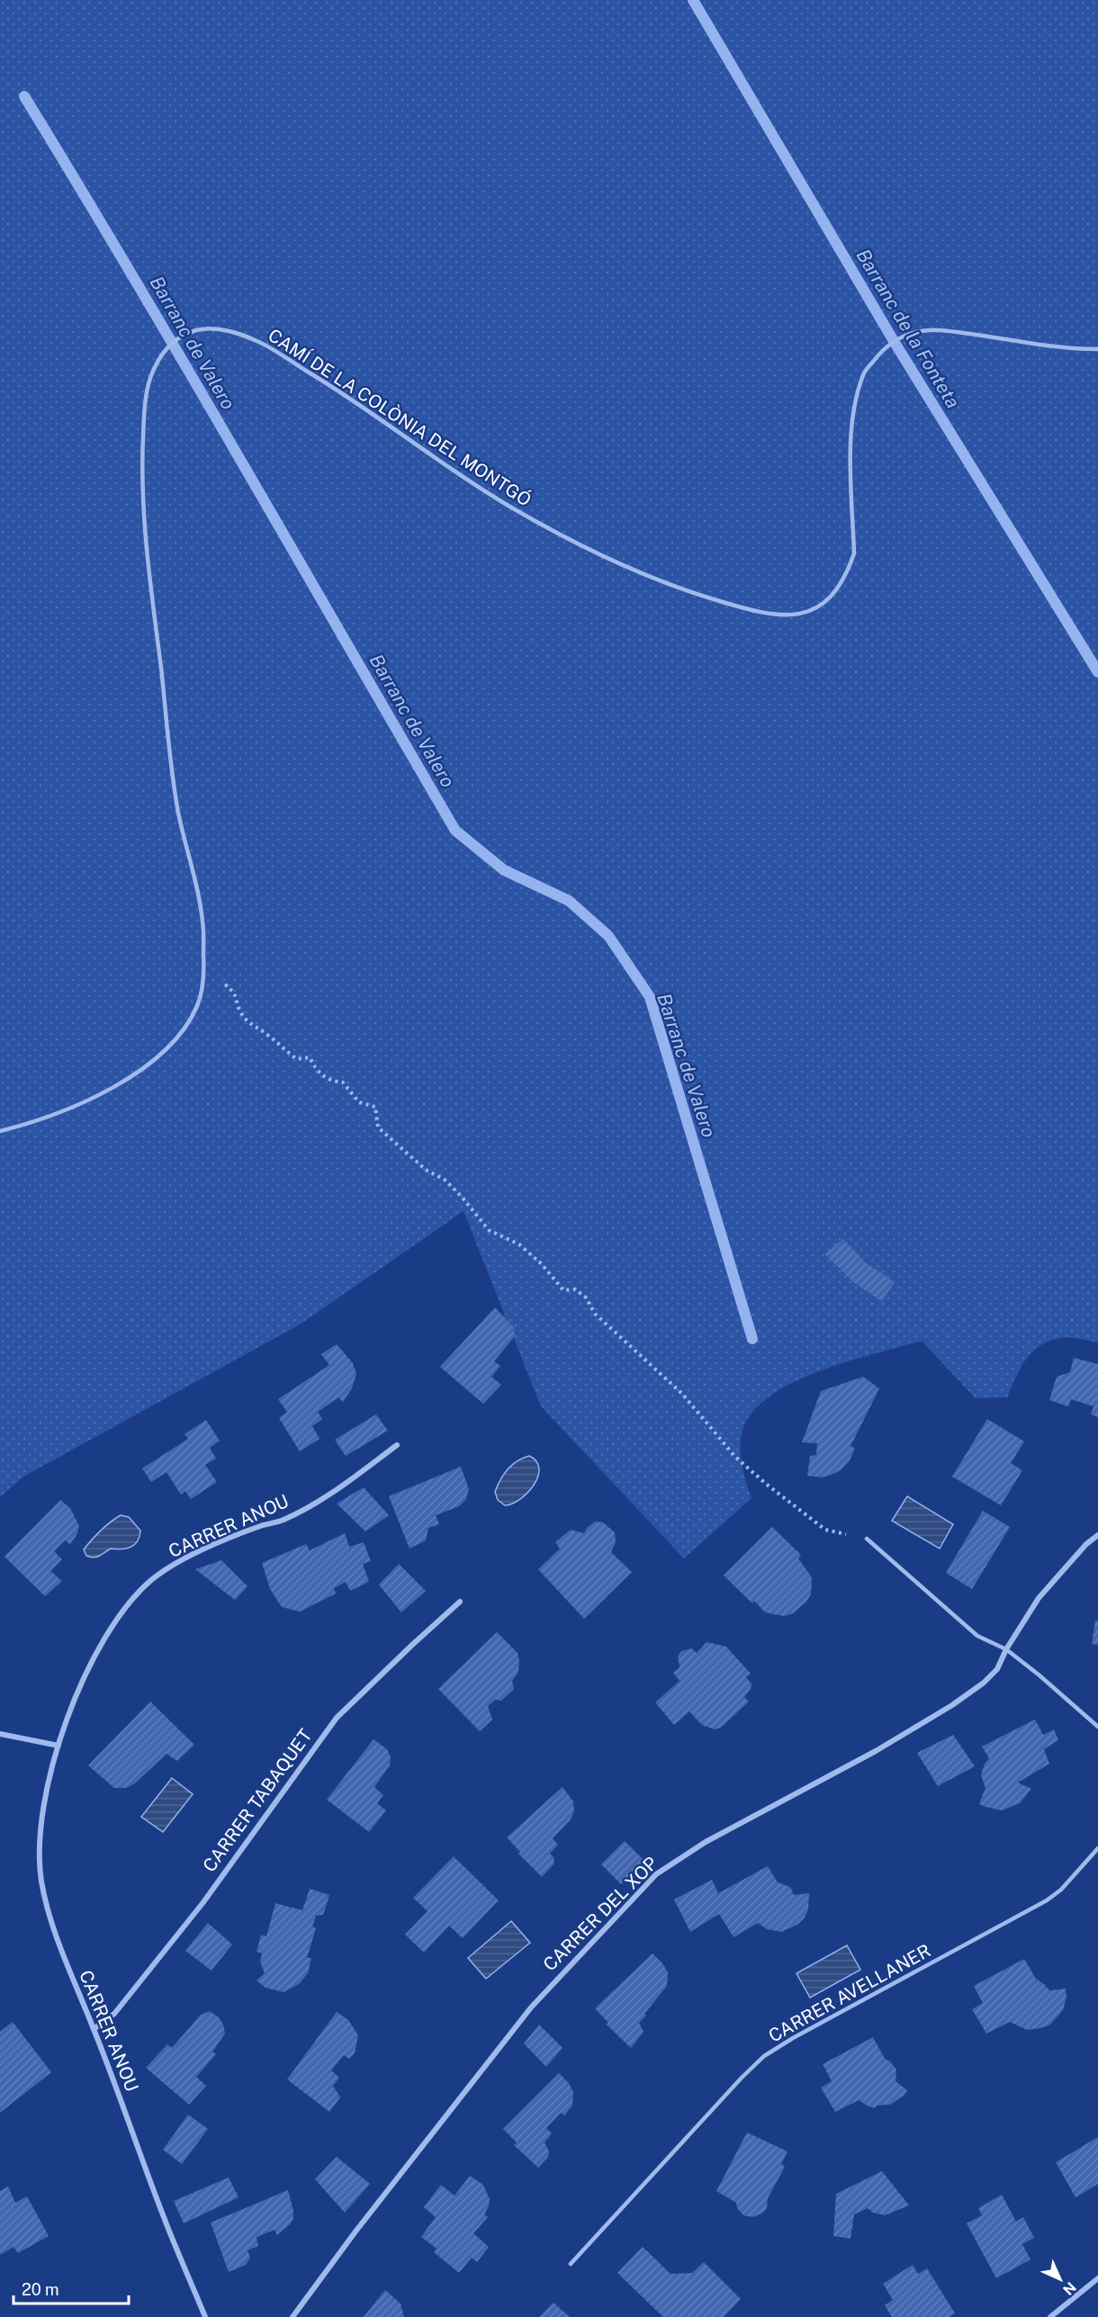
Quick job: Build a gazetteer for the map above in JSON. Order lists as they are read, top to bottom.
{
  "streets": {
    "street": ["CARRER ANOU", "CARRER TABAQUET", "CARRER DEL XOP"],
    "lane": ["CAMÍ DE LA COLÒNIA DEL MONTGÓ", "CARRER AVELLANER"]
  },
  "crossings": [
    ["CARRER ANOU", "CARRER TABAQUET"]
  ],
  "water": ["Barranc de la Fonteta", "Barranc de Valero"],
  "scale_bar": "20 m",
  "north": "bottom right"
}
